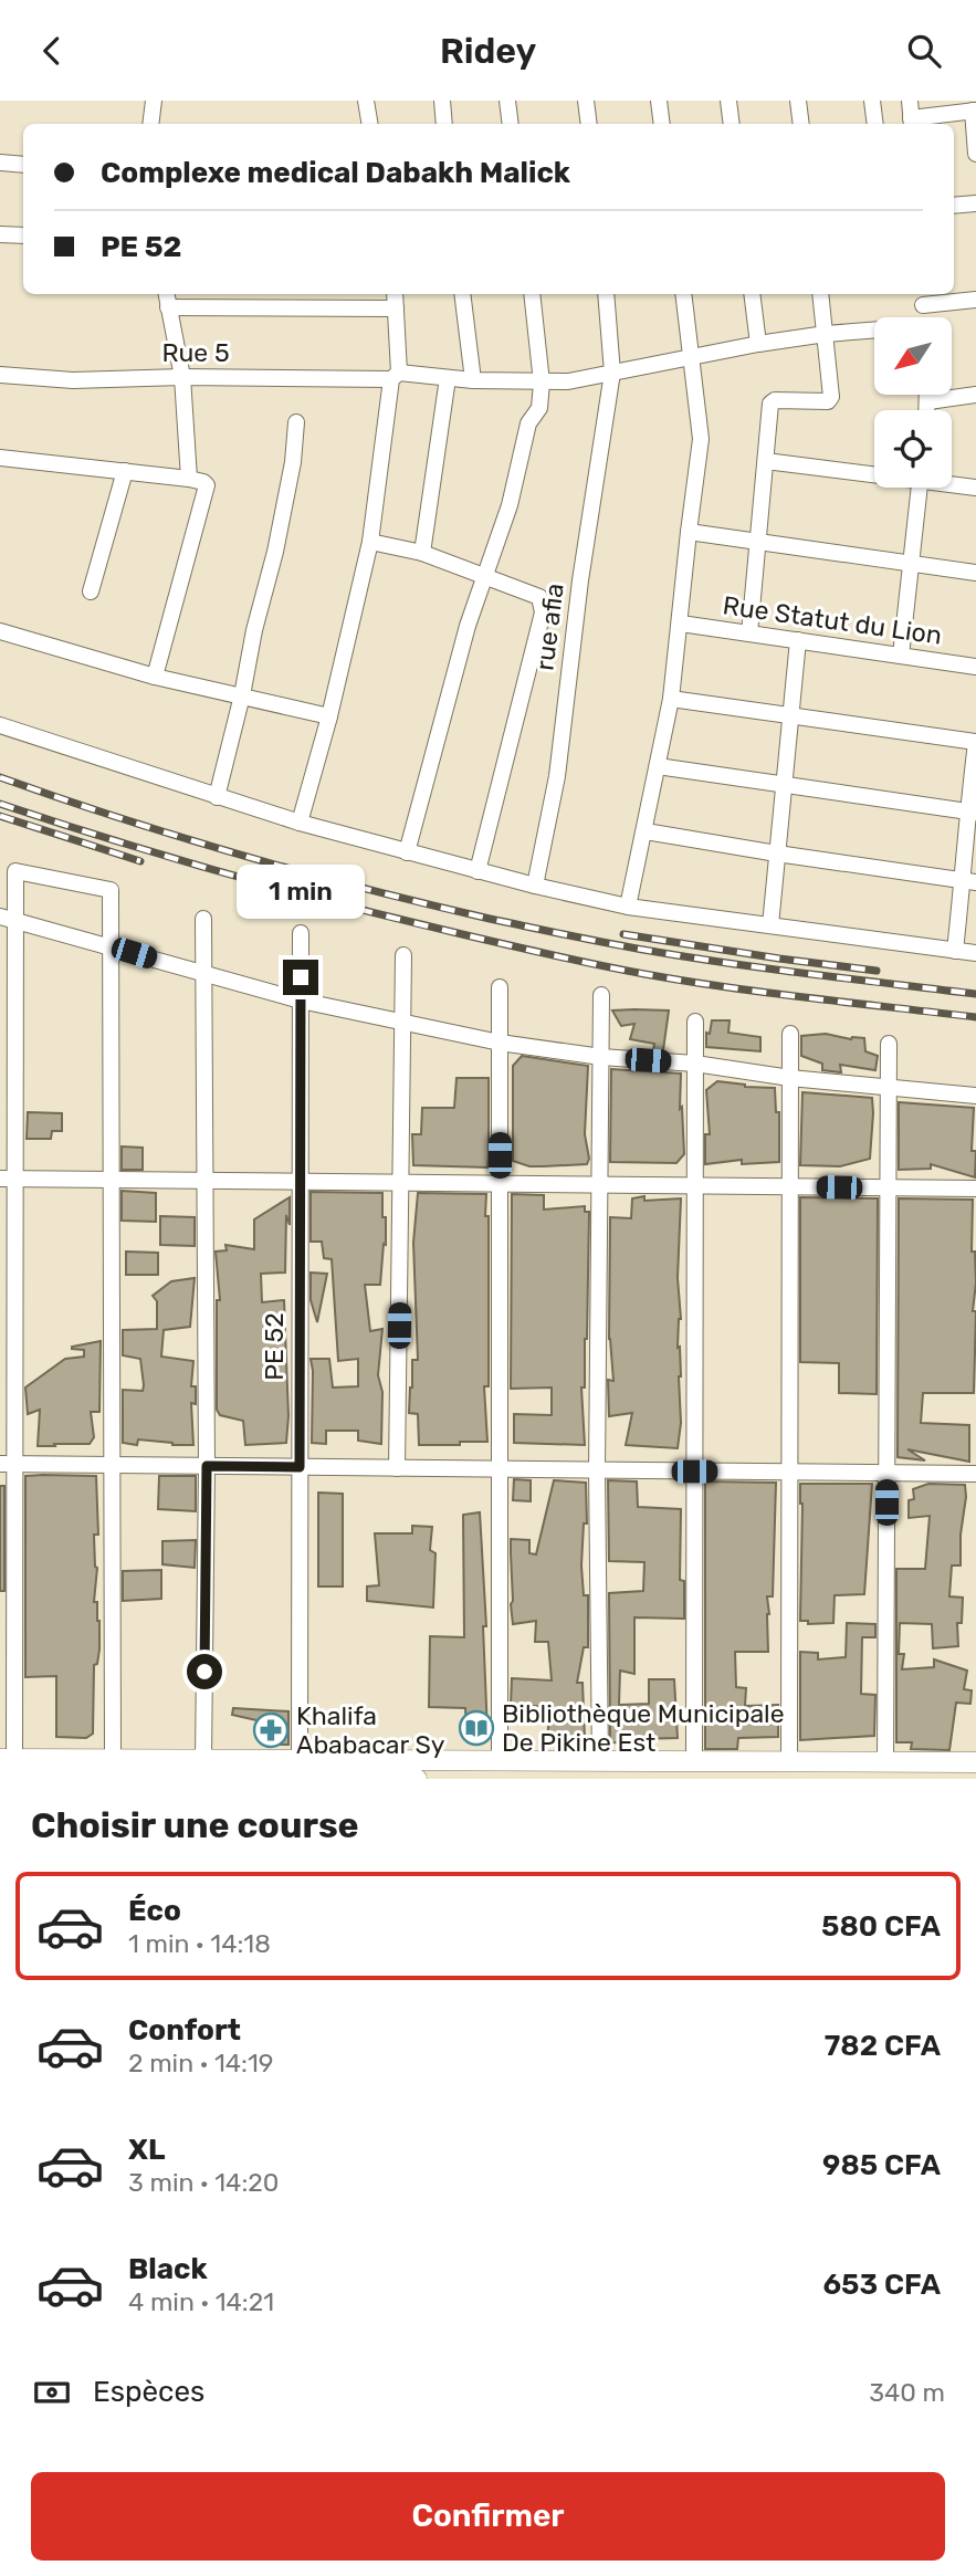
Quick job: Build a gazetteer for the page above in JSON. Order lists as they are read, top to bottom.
{
  "streets": {
    "street": [
      "Rue 5",
      "Rue Statut du Lion",
      "rue afia",
      "PE 52"
    ]
  },
  "crossings": [
    ["Rue 5", "rue afia"]
  ],
  "places": {
    "library": ["Bibliothèque Municipale De Pikine Est"],
    "pharmacy": ["Khalifa Ababacar Sy"]
  },
  "north": "bottom left",
  "page": {
    "header": "Ridey",
    "banner": ["Complexe medical Dabakh Malick", "PE 52"],
    "bubble": "1 min",
    "heading": "Choisir une course",
    "list": [
      {
        "name": "Éco",
        "note": "1 min · 14:18",
        "value": "580 CFA"
      },
      {
        "name": "Confort",
        "note": "2 min · 14:19",
        "value": "782 CFA"
      },
      {
        "name": "XL",
        "note": "3 min · 14:20",
        "value": "985 CFA"
      },
      {
        "name": "Black",
        "note": "4 min · 14:21",
        "value": "653 CFA"
      }
    ],
    "pay": ["Espèces", "340 m"],
    "buttons": "Confirmer"
  }
}
